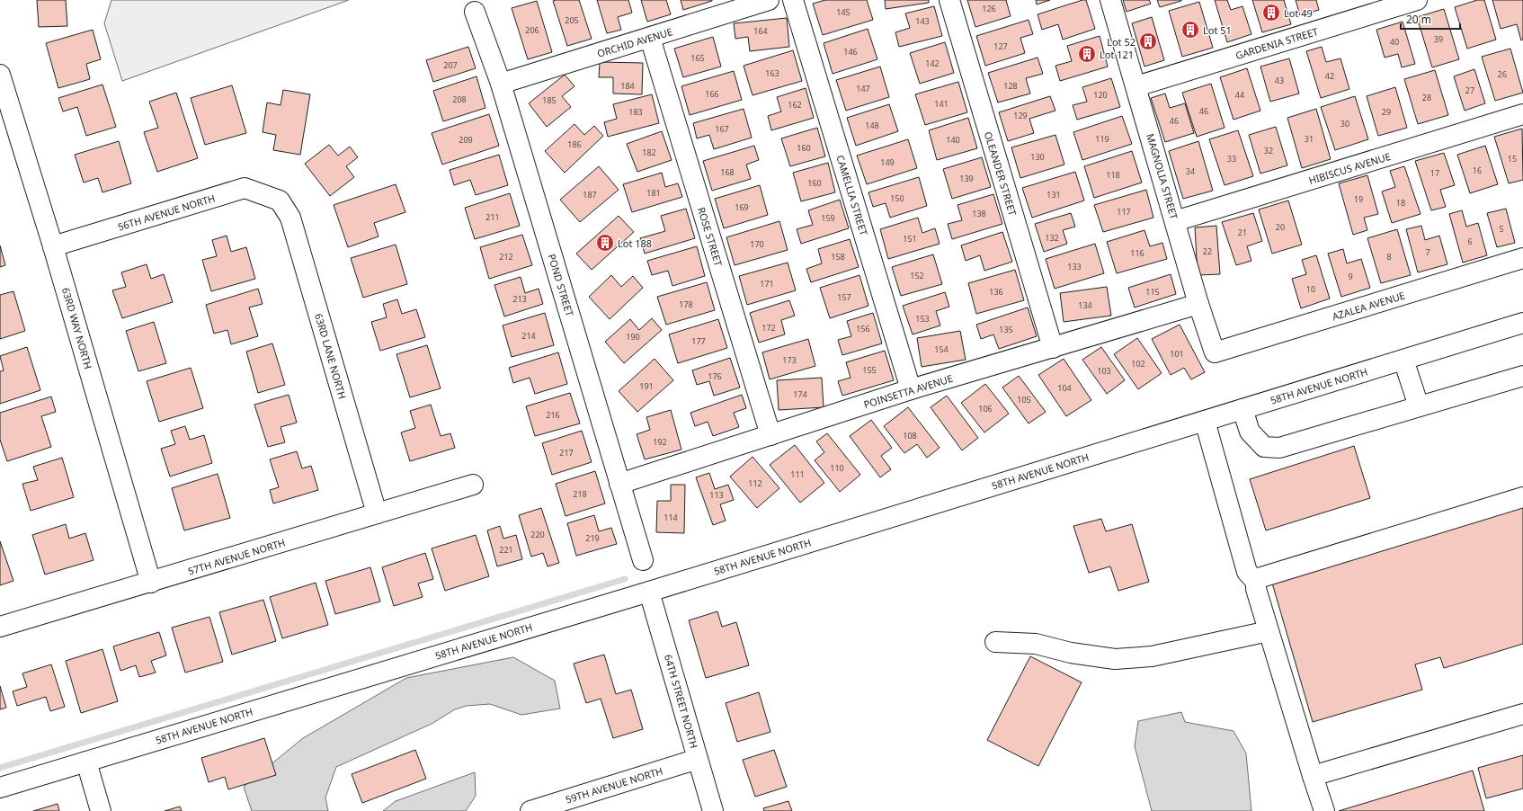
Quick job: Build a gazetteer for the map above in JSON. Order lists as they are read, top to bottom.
{
  "streets": {
    "street": [
      "ORCHID AVENUE",
      "GARDENIA STREET",
      "HIBISCUS AVENUE",
      "OLEANDER STREET",
      "MAGNOLIA STREET",
      "CAMELLIA STREET",
      "56TH AVENUE NORTH",
      "ROSE STREET",
      "POND STREET",
      "AZALEA AVENUE",
      "63RD WAY NORTH",
      "63RD LANE NORTH",
      "58TH AVENUE NORTH",
      "POINSETTA AVENUE",
      "57TH AVENUE NORTH",
      "64TH STREET NORTH",
      "59TH AVENUE NORTH"
    ]
  },
  "crossings": [
    ["ORCHID AVENUE", "ROSE STREET"],
    ["ORCHID AVENUE", "POND STREET"],
    ["GARDENIA STREET", "MAGNOLIA STREET"],
    ["HIBISCUS AVENUE", "MAGNOLIA STREET"],
    ["OLEANDER STREET", "POINSETTA AVENUE"],
    ["MAGNOLIA STREET", "AZALEA AVENUE"],
    ["MAGNOLIA STREET", "POINSETTA AVENUE"],
    ["CAMELLIA STREET", "POINSETTA AVENUE"],
    ["56TH AVENUE NORTH", "63RD WAY NORTH"],
    ["56TH AVENUE NORTH", "63RD LANE NORTH"],
    ["ROSE STREET", "POINSETTA AVENUE"],
    ["POND STREET", "POINSETTA AVENUE"],
    ["63RD WAY NORTH", "57TH AVENUE NORTH"],
    ["63RD LANE NORTH", "57TH AVENUE NORTH"],
    ["58TH AVENUE NORTH", "64TH STREET NORTH"],
    ["64TH STREET NORTH", "59TH AVENUE NORTH"]
  ],
  "places": {
    "building": [
      "Lot 49",
      "Lot 51",
      "Lot 52",
      "Lot 121",
      "Lot 188"
    ]
  },
  "house_numbers": [
    "126",
    "145",
    "205",
    "143",
    "206",
    "164",
    "39",
    "40",
    "127",
    "146",
    "165",
    "142",
    "207",
    "163",
    "26",
    "42",
    "43",
    "184",
    "128",
    "147",
    "27",
    "166",
    "120",
    "44",
    "28",
    "208",
    "185",
    "141",
    "162",
    "46",
    "183",
    "29",
    "129",
    "46",
    "30",
    "148",
    "167",
    "119",
    "31",
    "209",
    "140",
    "186",
    "160",
    "32",
    "182",
    "130",
    "33",
    "15",
    "149",
    "16",
    "34",
    "168",
    "17",
    "118",
    "139",
    "160",
    "181",
    "187",
    "131",
    "150",
    "19",
    "18",
    "169",
    "117",
    "138",
    "211",
    "159",
    "20",
    "5",
    "21",
    "132",
    "151",
    "6",
    "170",
    "22",
    "7",
    "116",
    "212",
    "158",
    "8",
    "133",
    "152",
    "9",
    "171",
    "10",
    "136",
    "115",
    "157",
    "213",
    "178",
    "134",
    "153",
    "172",
    "156",
    "135",
    "214",
    "190",
    "177",
    "154",
    "101",
    "173",
    "102",
    "155",
    "103",
    "176",
    "191",
    "104",
    "174",
    "105",
    "106",
    "216",
    "108",
    "192",
    "217",
    "110",
    "111",
    "112",
    "218",
    "113",
    "114",
    "220",
    "219",
    "221"
  ],
  "scale_bar": "20 m"
}
